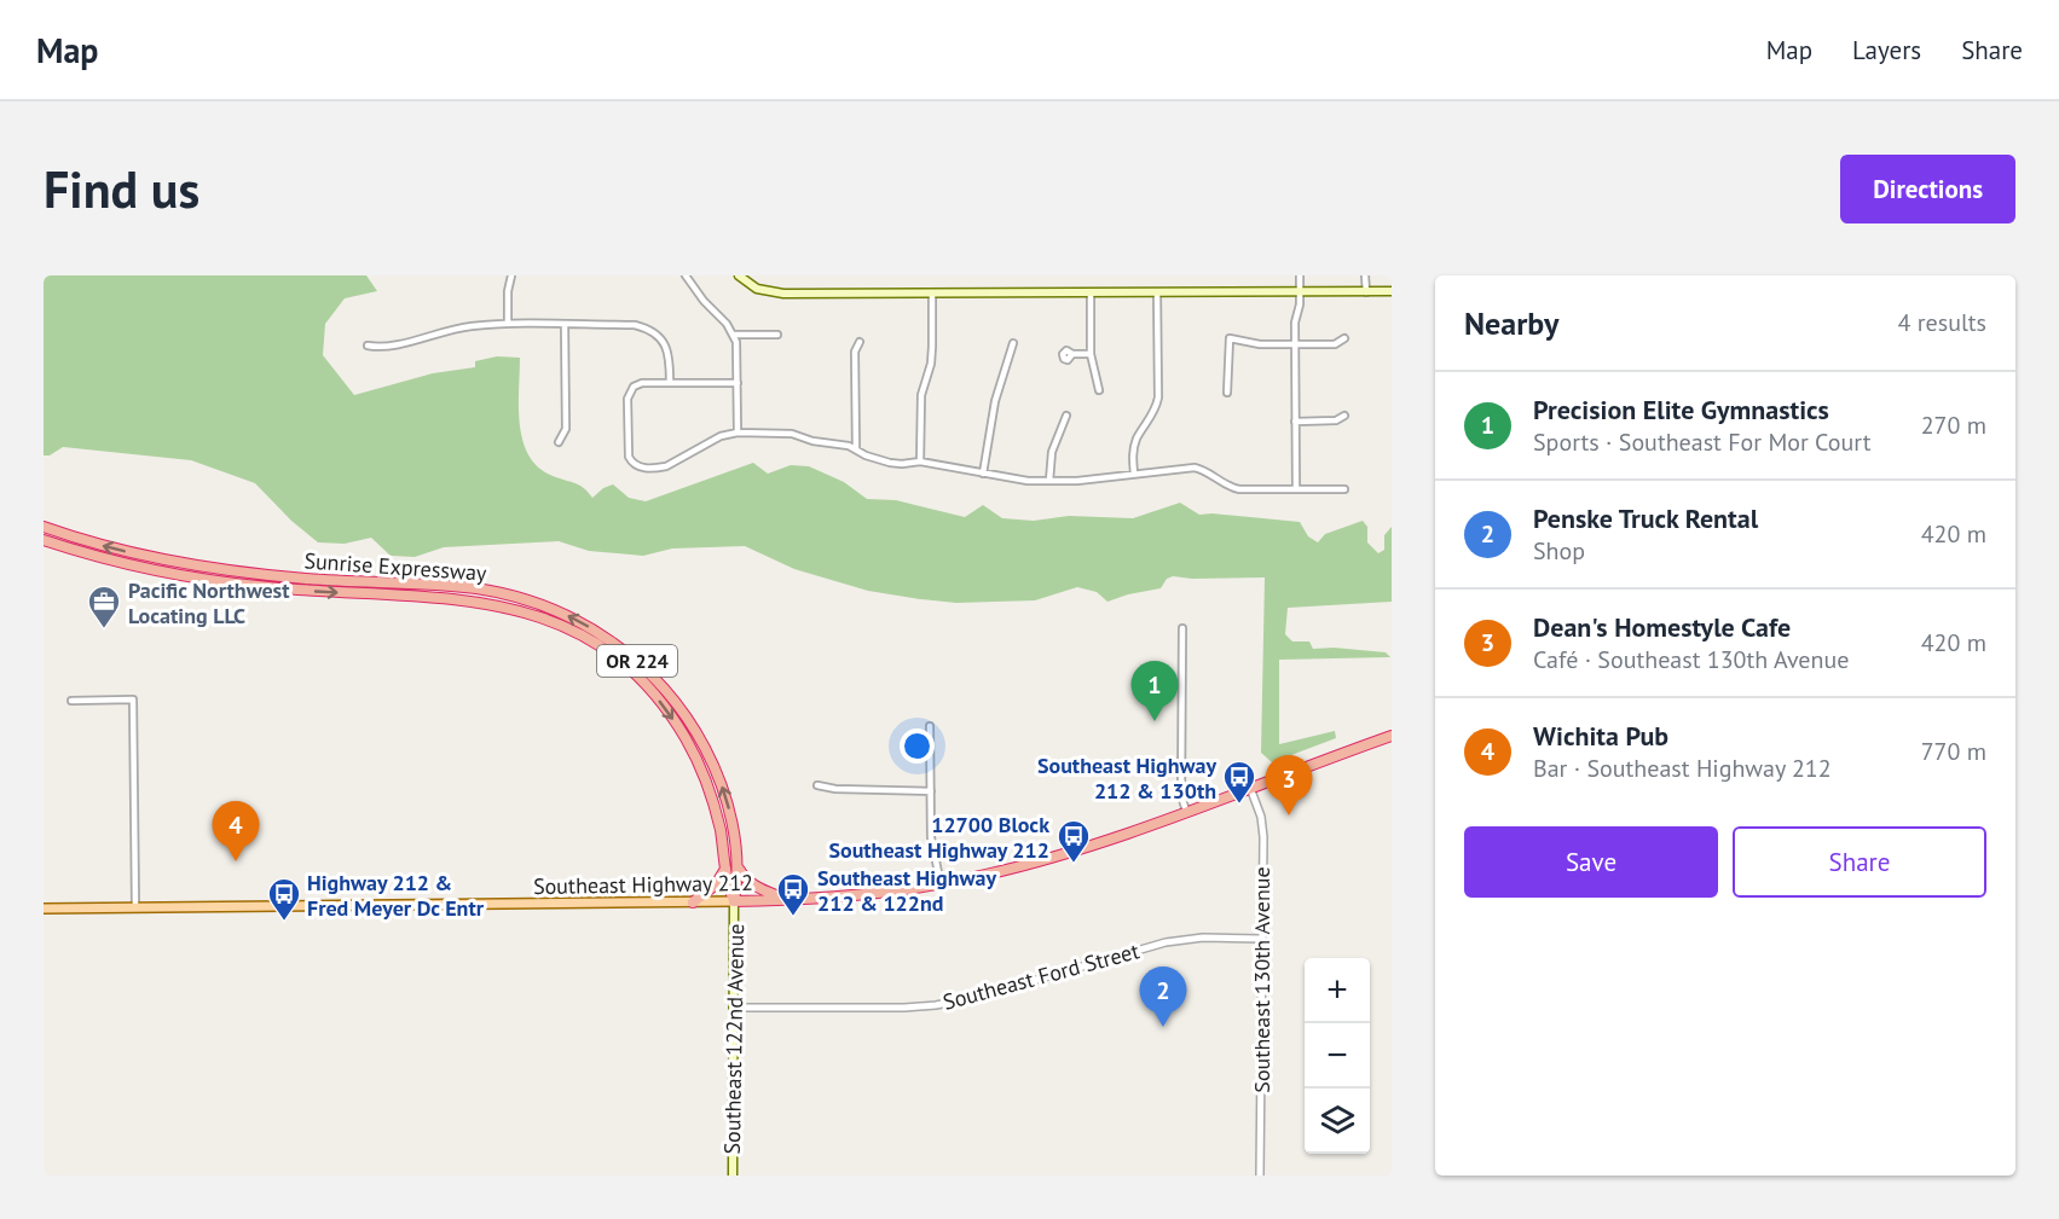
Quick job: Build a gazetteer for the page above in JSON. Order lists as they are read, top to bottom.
{
  "streets": {
    "highway": ["Sunrise Expressway", "OR 224", "Southeast Highway 212"],
    "main road": ["Southeast 122nd Avenue"],
    "street": ["Southeast Ford Street", "Southeast 130th Avenue"]
  },
  "crossings": [
    ["Sunrise Expressway", "Southeast Highway 212"],
    ["Sunrise Expressway", "Southeast 122nd Avenue"],
    ["Southeast Highway 212", "Southeast 130th Avenue"],
    ["Southeast Highway 212", "Southeast 122nd Avenue"],
    ["Southeast Ford Street", "Southeast 130th Avenue"],
    ["Southeast Ford Street", "Southeast 122nd Avenue"]
  ],
  "places": {
    "office": ["Pacific Northwest Locating LLC"],
    "bus stop": [
      "Southeast Highway 212 & 130th",
      "12700 Block Southeast Highway 212",
      "Southeast Highway 212 & 122nd",
      "Highway 212 & Fred Meyer Dc Entr"
    ]
  },
  "page": {
    "header": "Map",
    "nav": ["Map", "Layers", "Share"],
    "buttons": [
      "Directions",
      ["Save", "Share"]
    ],
    "title": "Find us",
    "heading": ["Nearby", "4 results"],
    "list": [
      {
        "mark": "1",
        "name": "Precision Elite Gymnastics",
        "note": "Sports · Southeast For Mor Court",
        "value": "270 m"
      },
      {
        "mark": "2",
        "name": "Penske Truck Rental",
        "note": "Shop",
        "value": "420 m"
      },
      {
        "mark": "3",
        "name": "Dean's Homestyle Cafe",
        "note": "Café · Southeast 130th Avenue",
        "value": "420 m"
      },
      {
        "mark": "4",
        "name": "Wichita Pub",
        "note": "Bar · Southeast Highway 212",
        "value": "770 m"
      }
    ],
    "pins": [
      "1",
      "3",
      "4",
      "2"
    ],
    "map_buttons": ["+", "−"]
  }
}
